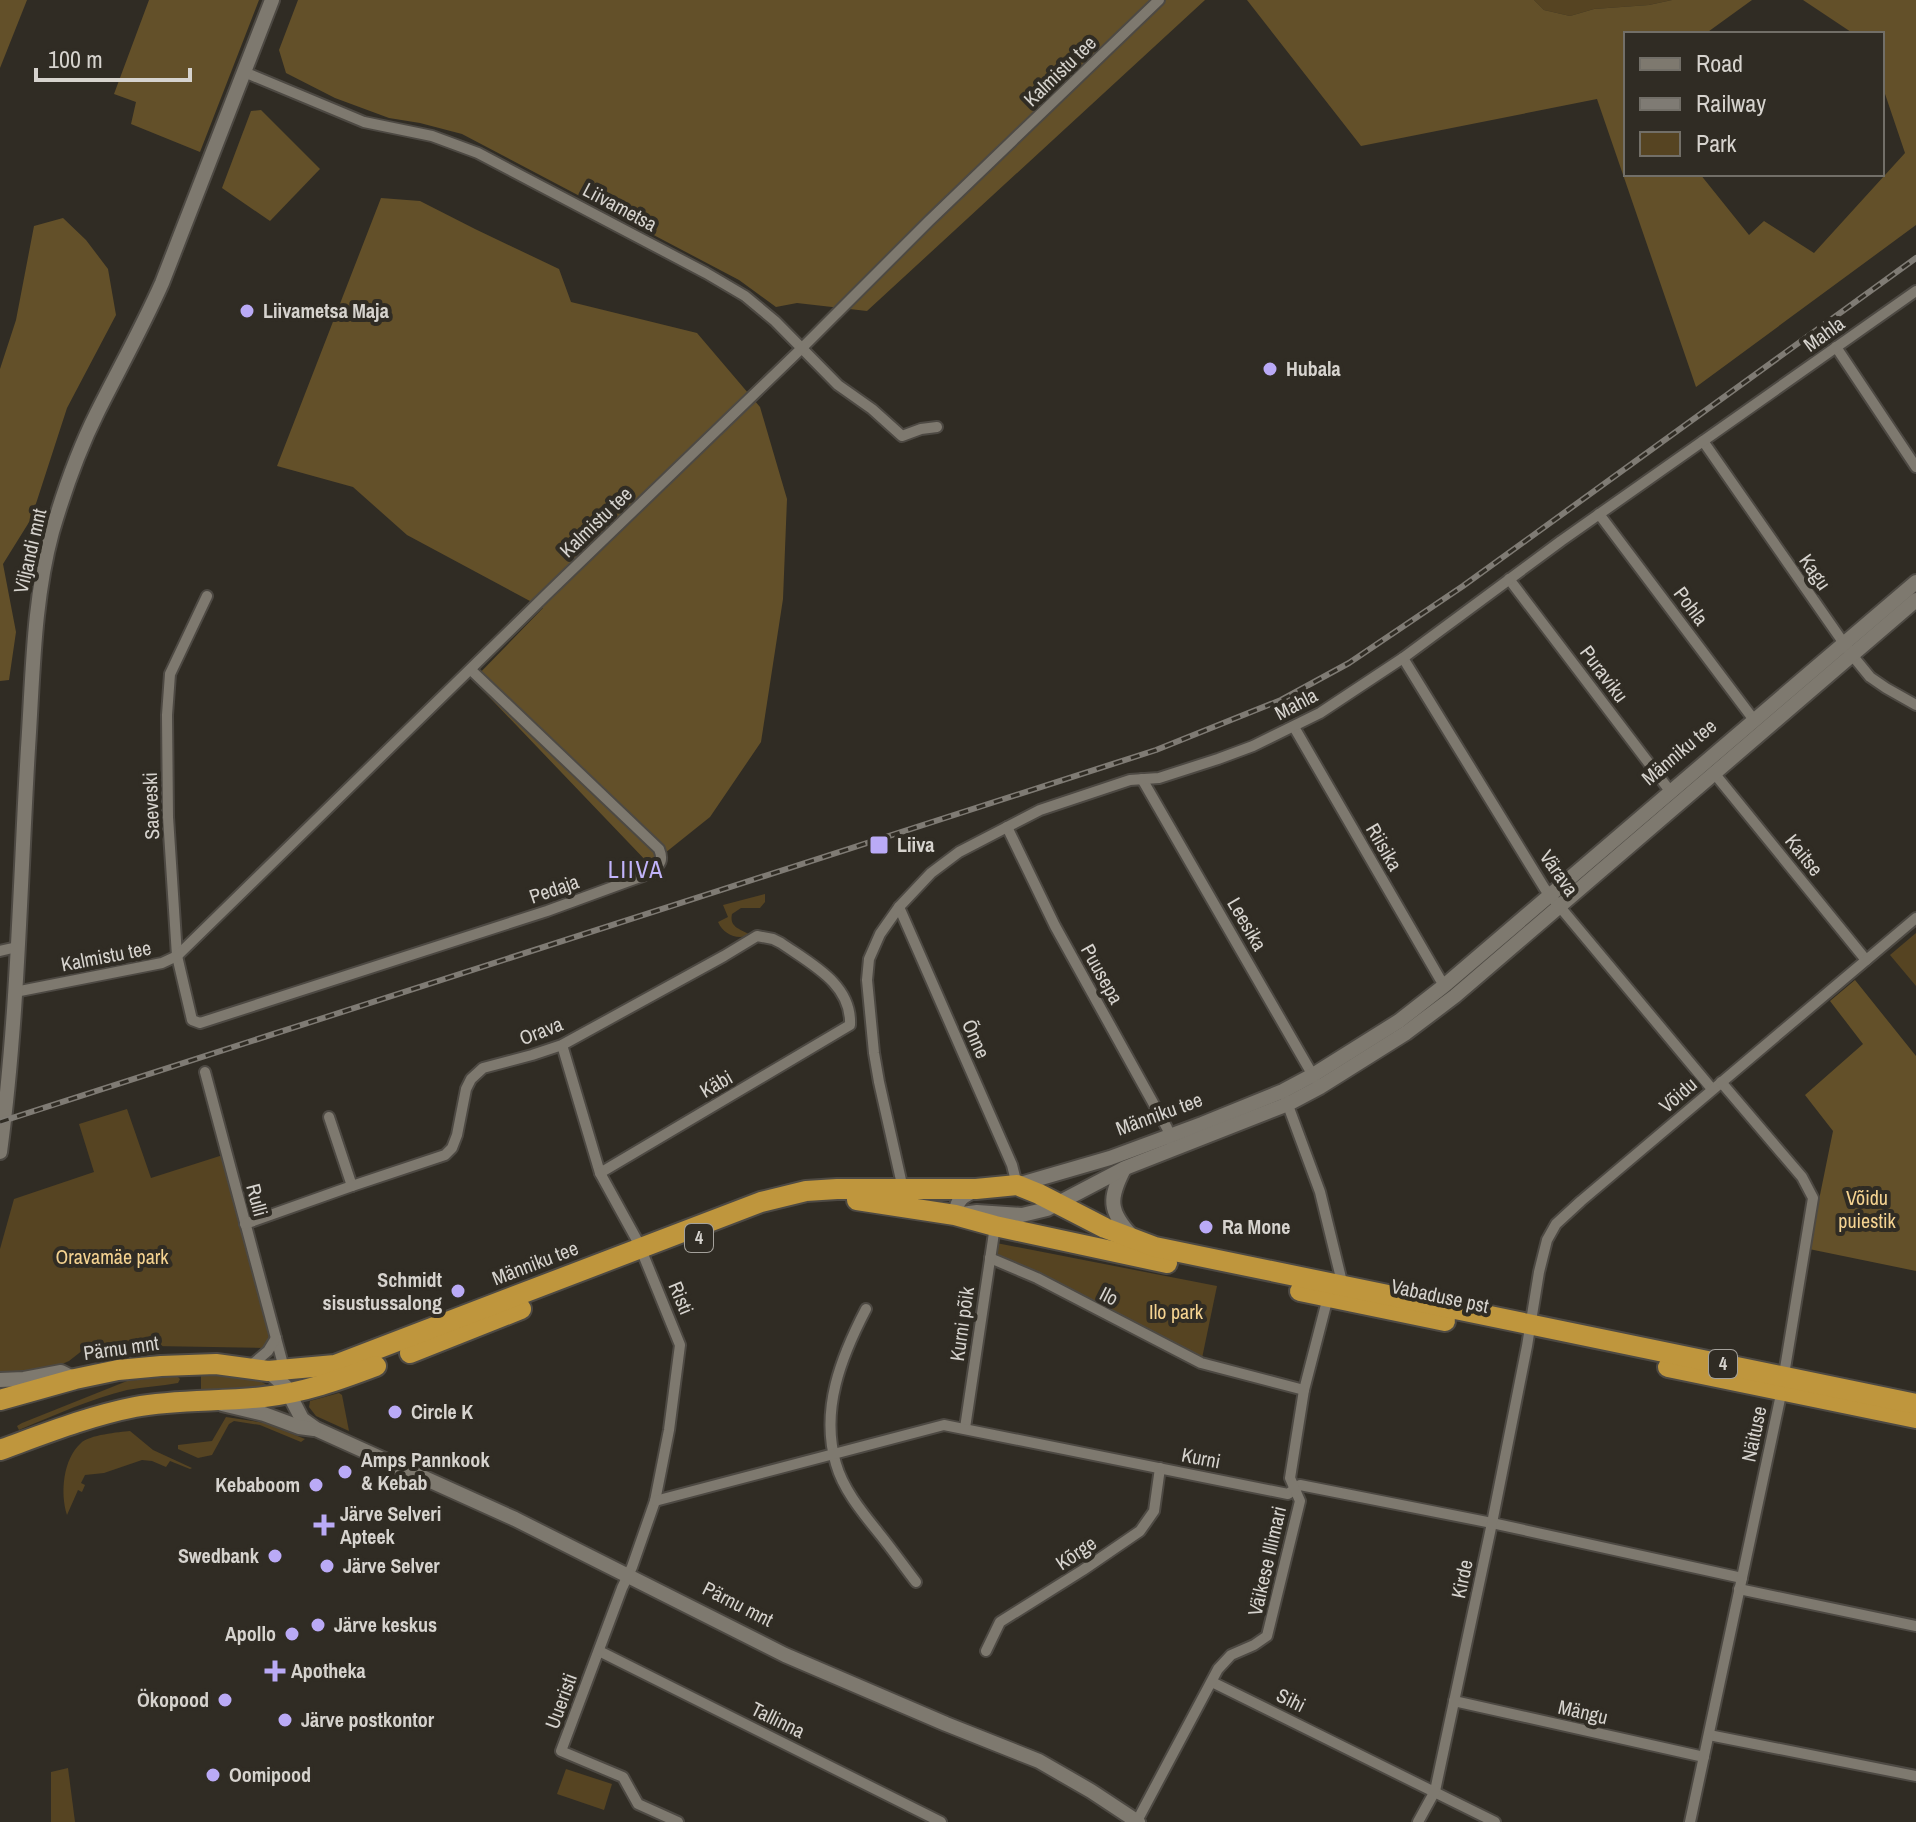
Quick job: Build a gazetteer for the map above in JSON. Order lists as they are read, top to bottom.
{
  "streets": {
    "highway": [
      "Männiku tee",
      "4",
      "Vabaduse pst",
      "Pärnu mnt"
    ],
    "street": [
      "Kalmistu tee",
      "Liivametsa",
      "Mahla",
      "Viljandi mnt",
      "Kagu",
      "Pohla",
      "Puraviku",
      "Saeveski",
      "Riisika",
      "Kaitse",
      "Värava",
      "Pedaja",
      "Leesika",
      "Puusepa",
      "Orava",
      "Õnne",
      "Käbi",
      "Võidu",
      "Rulli",
      "Ilo",
      "Risti",
      "Kurni põik",
      "Näituse",
      "Kurni",
      "Kõrge",
      "Väikese Illimari",
      "Kirde",
      "Sihi",
      "Uueristi",
      "Mängu",
      "Tallinna"
    ]
  },
  "crossings": [
    ["Kalmistu tee", "Liivametsa"],
    ["Kalmistu tee", "Viljandi mnt"],
    ["Kalmistu tee", "Saeveski"],
    ["Kalmistu tee", "Pedaja"],
    ["Liivametsa", "Viljandi mnt"],
    ["Mahla", "Kagu"],
    ["Mahla", "Pohla"],
    ["Mahla", "Puraviku"],
    ["Mahla", "Männiku tee"],
    ["Mahla", "Riisika"],
    ["Mahla", "Värava"],
    ["Mahla", "Leesika"],
    ["Mahla", "Puusepa"],
    ["Mahla", "Õnne"],
    ["Kagu", "Männiku tee"],
    ["Pohla", "Männiku tee"],
    ["Puraviku", "Männiku tee"],
    ["Männiku tee", "Riisika"],
    ["Männiku tee", "Kaitse"],
    ["Männiku tee", "Värava"],
    ["Männiku tee", "Leesika"],
    ["Männiku tee", "Puusepa"],
    ["Männiku tee", "Õnne"],
    ["Männiku tee", "Rulli"],
    ["Männiku tee", "Vabaduse pst"],
    ["Männiku tee", "Risti"],
    ["Männiku tee", "Pärnu mnt"],
    ["Saeveski", "Pedaja"],
    ["Kaitse", "Võidu"],
    ["Värava", "Võidu"],
    ["Värava", "Näituse"],
    ["Orava", "Käbi"],
    ["Orava", "Rulli"],
    ["Orava", "Risti"],
    ["Õnne", "Vabaduse pst"],
    ["Käbi", "Risti"],
    ["Võidu", "Vabaduse pst"],
    ["Võidu", "Näituse"],
    ["Võidu", "Kirde"],
    ["Rulli", "Pärnu mnt"],
    ["Ilo", "Kurni põik"],
    ["Ilo", "Väikese Illimari"],
    ["Vabaduse pst", "Kurni põik"],
    ["Vabaduse pst", "Näituse"],
    ["Vabaduse pst", "Väikese Illimari"],
    ["Vabaduse pst", "Kirde"],
    ["Risti", "Pärnu mnt"],
    ["Risti", "Kurni"],
    ["Risti", "Uueristi"],
    ["Kurni põik", "Kurni"],
    ["Pärnu mnt", "Uueristi"],
    ["Näituse", "Kurni"],
    ["Näituse", "Mängu"],
    ["Kurni", "Kõrge"],
    ["Kurni", "Väikese Illimari"],
    ["Kurni", "Kirde"],
    ["Väikese Illimari", "Sihi"],
    ["Kirde", "Sihi"],
    ["Kirde", "Mängu"],
    ["Uueristi", "Tallinna"]
  ],
  "districts": ["LIIVA"],
  "parks": ["Võidu puiestik", "Oravamäe park", "Ilo park"],
  "places": {
    "other": [
      "Liivametsa Maja",
      "Hubala",
      "Ra Mone",
      "Schmidt sisustussalong",
      "Circle K",
      "Amps Pannkook & Kebab",
      "Kebaboom",
      "Swedbank",
      "Järve Selver",
      "Järve keskus",
      "Apollo",
      "Ökopood",
      "Järve postkontor",
      "Oomipood"
    ],
    "transit": ["Liiva"],
    "health": ["Järve Selveri Apteek", "Apotheka"]
  },
  "legend": ["Road", "Railway", "Park"],
  "scale_bar": "100 m"
}
